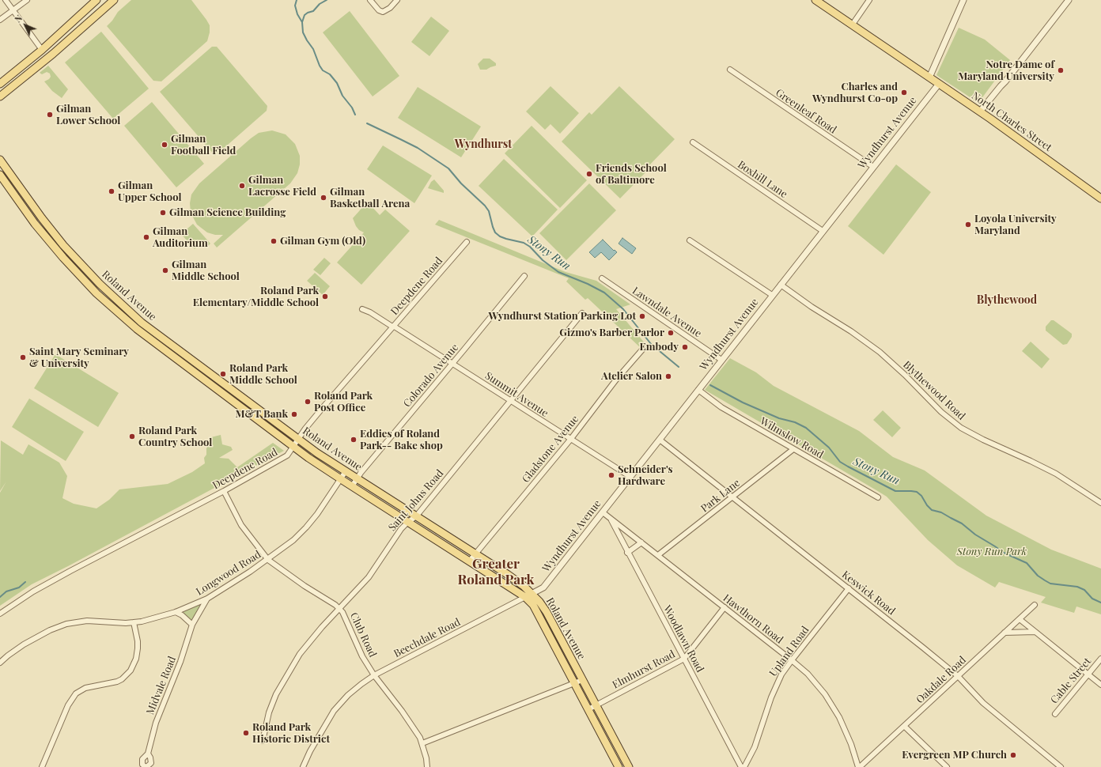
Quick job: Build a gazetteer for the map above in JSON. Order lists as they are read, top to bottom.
{
  "streets": {
    "main road": ["North Charles Street", "Roland Avenue"],
    "street": [
      "Greenleaf Road",
      "Wyndhurst Avenue",
      "Boxhill Lane",
      "Deepdene Road",
      "Lawndale Avenue",
      "Colorado Avenue",
      "Blythewood Road",
      "Summit Avenue",
      "Wilmslow Road",
      "Gladstone Avenue",
      "Park Lane",
      "Saint Johns Road",
      "Longwood Road",
      "Keswick Road",
      "Hawthorn Road",
      "Club Road",
      "Beechdale Road",
      "Woodlawn Road",
      "Upland Road",
      "Elmhurst Road",
      "Oakdale Road",
      "Cable Street",
      "Midvale Road"
    ]
  },
  "crossings": [
    ["Greenleaf Road", "Wyndhurst Avenue"],
    ["North Charles Street", "Wyndhurst Avenue"],
    ["Wyndhurst Avenue", "Boxhill Lane"],
    ["Wyndhurst Avenue", "Roland Avenue"],
    ["Wyndhurst Avenue", "Lawndale Avenue"],
    ["Wyndhurst Avenue", "Blythewood Road"],
    ["Wyndhurst Avenue", "Summit Avenue"],
    ["Wyndhurst Avenue", "Wilmslow Road"],
    ["Wyndhurst Avenue", "Keswick Road"],
    ["Wyndhurst Avenue", "Hawthorn Road"],
    ["Wyndhurst Avenue", "Beechdale Road"],
    ["Deepdene Road", "Roland Avenue"],
    ["Deepdene Road", "Summit Avenue"],
    ["Deepdene Road", "Club Road"],
    ["Roland Avenue", "Colorado Avenue"],
    ["Roland Avenue", "Gladstone Avenue"],
    ["Roland Avenue", "Saint Johns Road"],
    ["Roland Avenue", "Longwood Road"],
    ["Roland Avenue", "Beechdale Road"],
    ["Roland Avenue", "Elmhurst Road"],
    ["Colorado Avenue", "Summit Avenue"],
    ["Summit Avenue", "Gladstone Avenue"],
    ["Summit Avenue", "Saint Johns Road"],
    ["Wilmslow Road", "Park Lane"],
    ["Park Lane", "Keswick Road"],
    ["Park Lane", "Hawthorn Road"],
    ["Saint Johns Road", "Club Road"],
    ["Longwood Road", "Club Road"],
    ["Longwood Road", "Midvale Road"],
    ["Keswick Road", "Upland Road"],
    ["Keswick Road", "Oakdale Road"],
    ["Hawthorn Road", "Woodlawn Road"],
    ["Hawthorn Road", "Upland Road"],
    ["Hawthorn Road", "Elmhurst Road"],
    ["Hawthorn Road", "Oakdale Road"],
    ["Club Road", "Beechdale Road"],
    ["Woodlawn Road", "Elmhurst Road"]
  ],
  "districts": ["Wyndhurst", "Blythewood", "Greater Roland Park"],
  "water": ["Stony Run"],
  "parks": ["Stony Run Park"],
  "places": [
    "Notre Dame of Maryland University",
    "Charles and Wyndhurst Co-op",
    "Gilman Lower School",
    "Gilman Football Field",
    "Friends School of Baltimore",
    "Gilman Lacrosse Field",
    "Gilman Upper School",
    "Gilman Basketball Arena",
    "Gilman Science Building",
    "Loyola University Maryland",
    "Gilman Auditorium",
    "Gilman Gym (Old)",
    "Gilman Middle School",
    "Roland Park Elementary/Middle School",
    "Wyndhurst Station Parking Lot",
    "Gizmo's Barber Parlor",
    "Embody",
    "Saint Mary Seminary & University",
    "Roland Park Middle School",
    "Atelier Salon",
    "Roland Park Post Office",
    "M&T Bank",
    "Roland Park Country School",
    "Eddies of Roland Park-- Bake shop",
    "Schneider's Hardware",
    "Roland Park Historic District",
    "Evergreen MP Church"
  ],
  "north": "top left"
}
